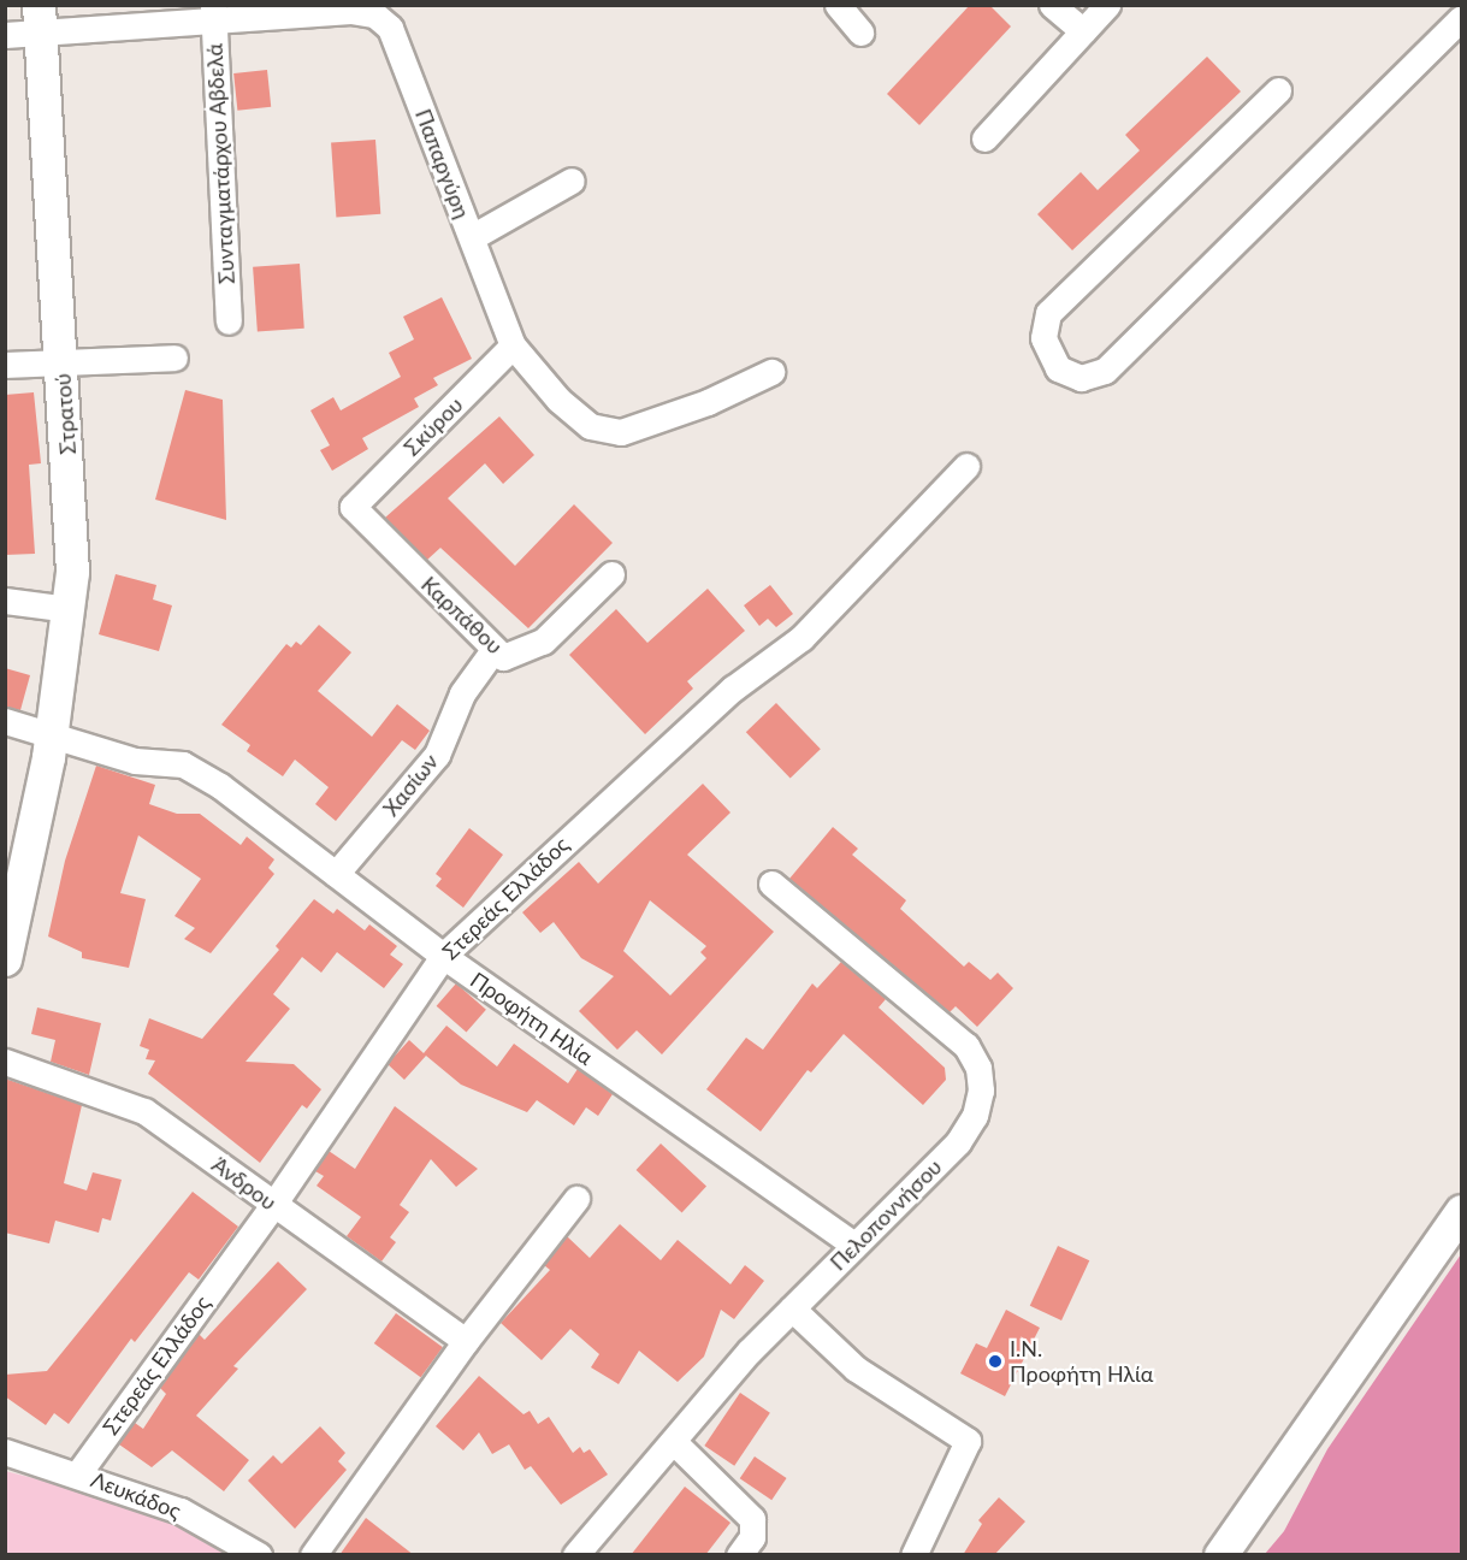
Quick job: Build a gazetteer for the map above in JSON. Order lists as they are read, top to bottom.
{
  "streets": {
    "street": [
      "Συνταγματάρχου Αβδελά",
      "Παπαργύρη",
      "Στρατού",
      "Σκύρου",
      "Καρπάθου",
      "Χασίων",
      "Στερεάς Ελλάδος",
      "Προφήτη Ηλία",
      "Άνδρου",
      "Πελοποννήσου",
      "Λευκάδος"
    ]
  },
  "crossings": [
    ["Συνταγματάρχου Αβδελά", "Παπαργύρη"],
    ["Παπαργύρη", "Στρατού"],
    ["Παπαργύρη", "Σκύρου"],
    ["Στρατού", "Προφήτη Ηλία"],
    ["Σκύρου", "Καρπάθου"],
    ["Καρπάθου", "Χασίων"],
    ["Χασίων", "Προφήτη Ηλία"],
    ["Στερεάς Ελλάδος", "Προφήτη Ηλία"],
    ["Στερεάς Ελλάδος", "Άνδρου"],
    ["Στερεάς Ελλάδος", "Λευκάδος"],
    ["Προφήτη Ηλία", "Πελοποννήσου"]
  ],
  "places": ["Ι.Ν. Προφήτη Ηλία"]
}
